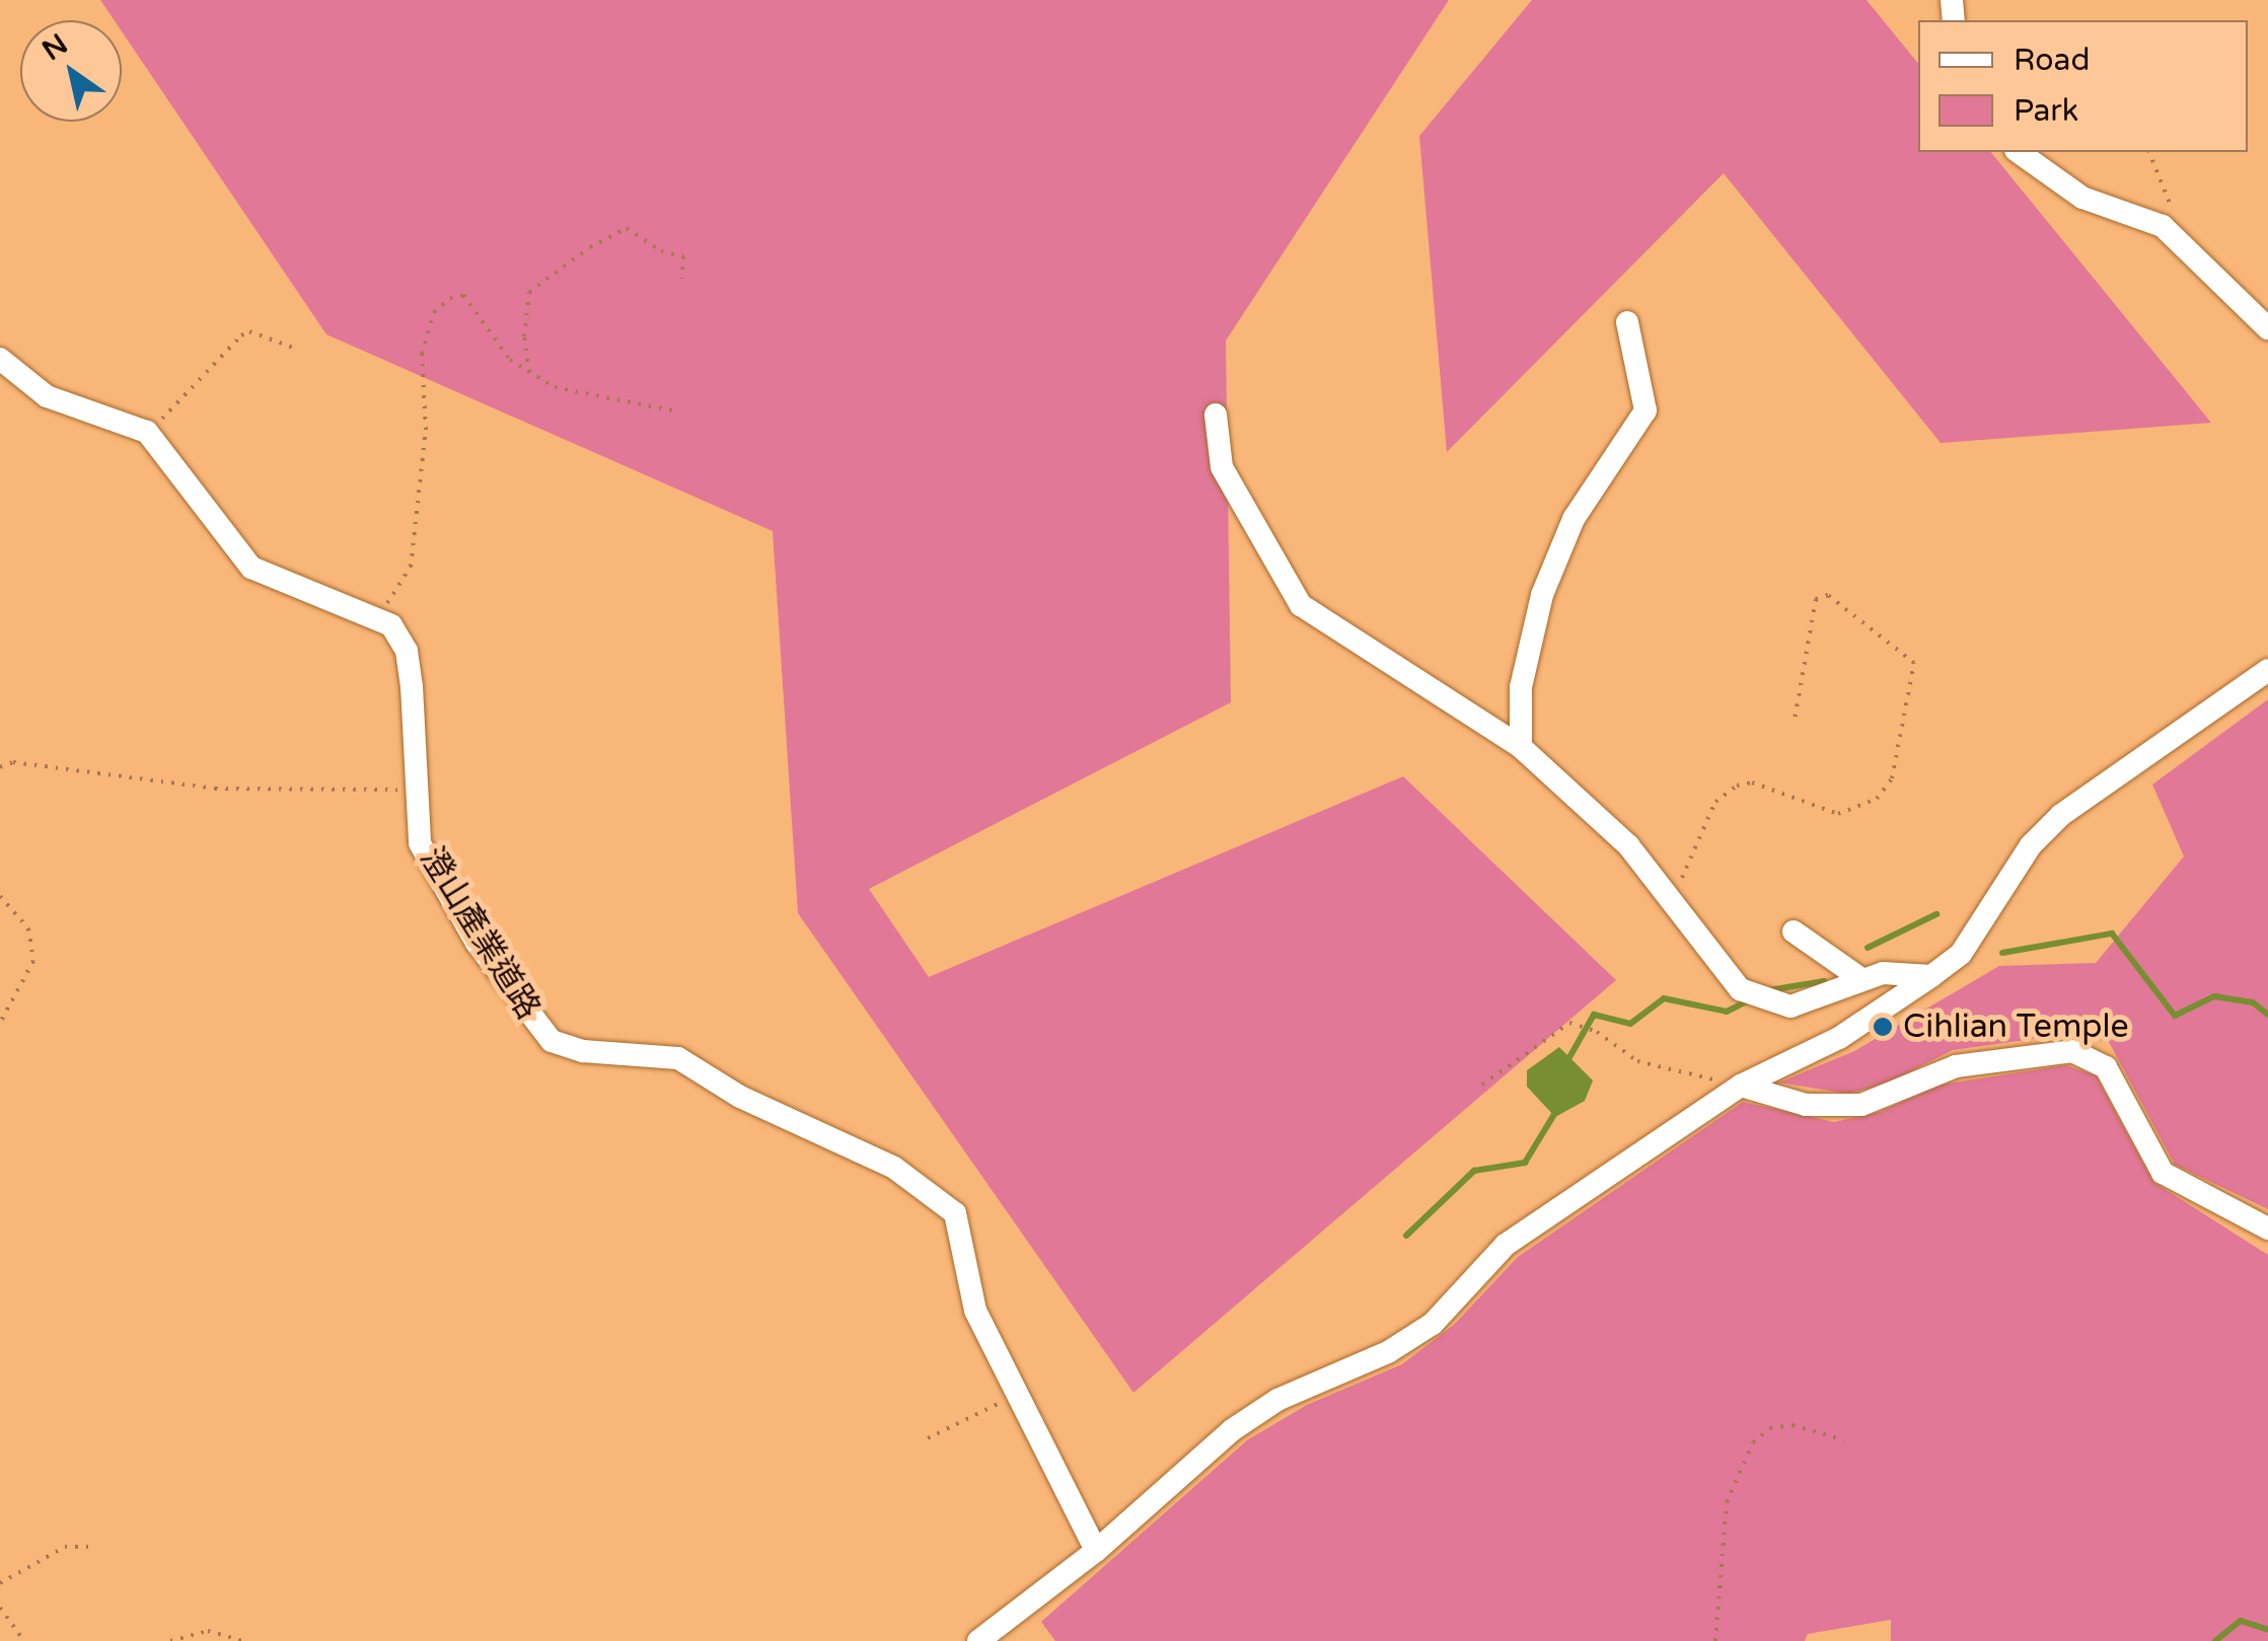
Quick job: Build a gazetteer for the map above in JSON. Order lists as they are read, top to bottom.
{
  "streets": {
    "street": ["澄山產業道路"]
  },
  "places": ["Cihlian Temple"],
  "legend": ["Road", "Park"],
  "north": "top left"
}
